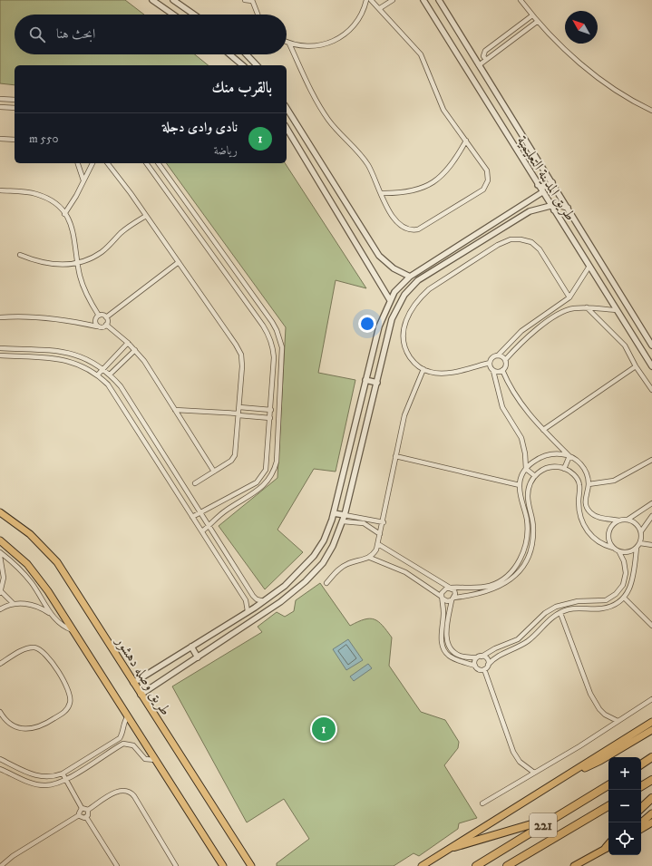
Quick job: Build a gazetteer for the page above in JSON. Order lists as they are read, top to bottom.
{
  "streets": {
    "highway": ["221"],
    "main road": ["طريق وصله دهشور"],
    "street": ["طريق المدينة التعليمية"]
  },
  "north": "top left",
  "page": {
    "search": "ابحث هنا",
    "heading": "بالقرب منك",
    "list": [
      {
        "mark": "1",
        "name": "نادى وادى دجلة",
        "note": "رياضة",
        "value": "550 m"
      }
    ],
    "pins": "1",
    "map_buttons": ["+", "−"]
  }
}
